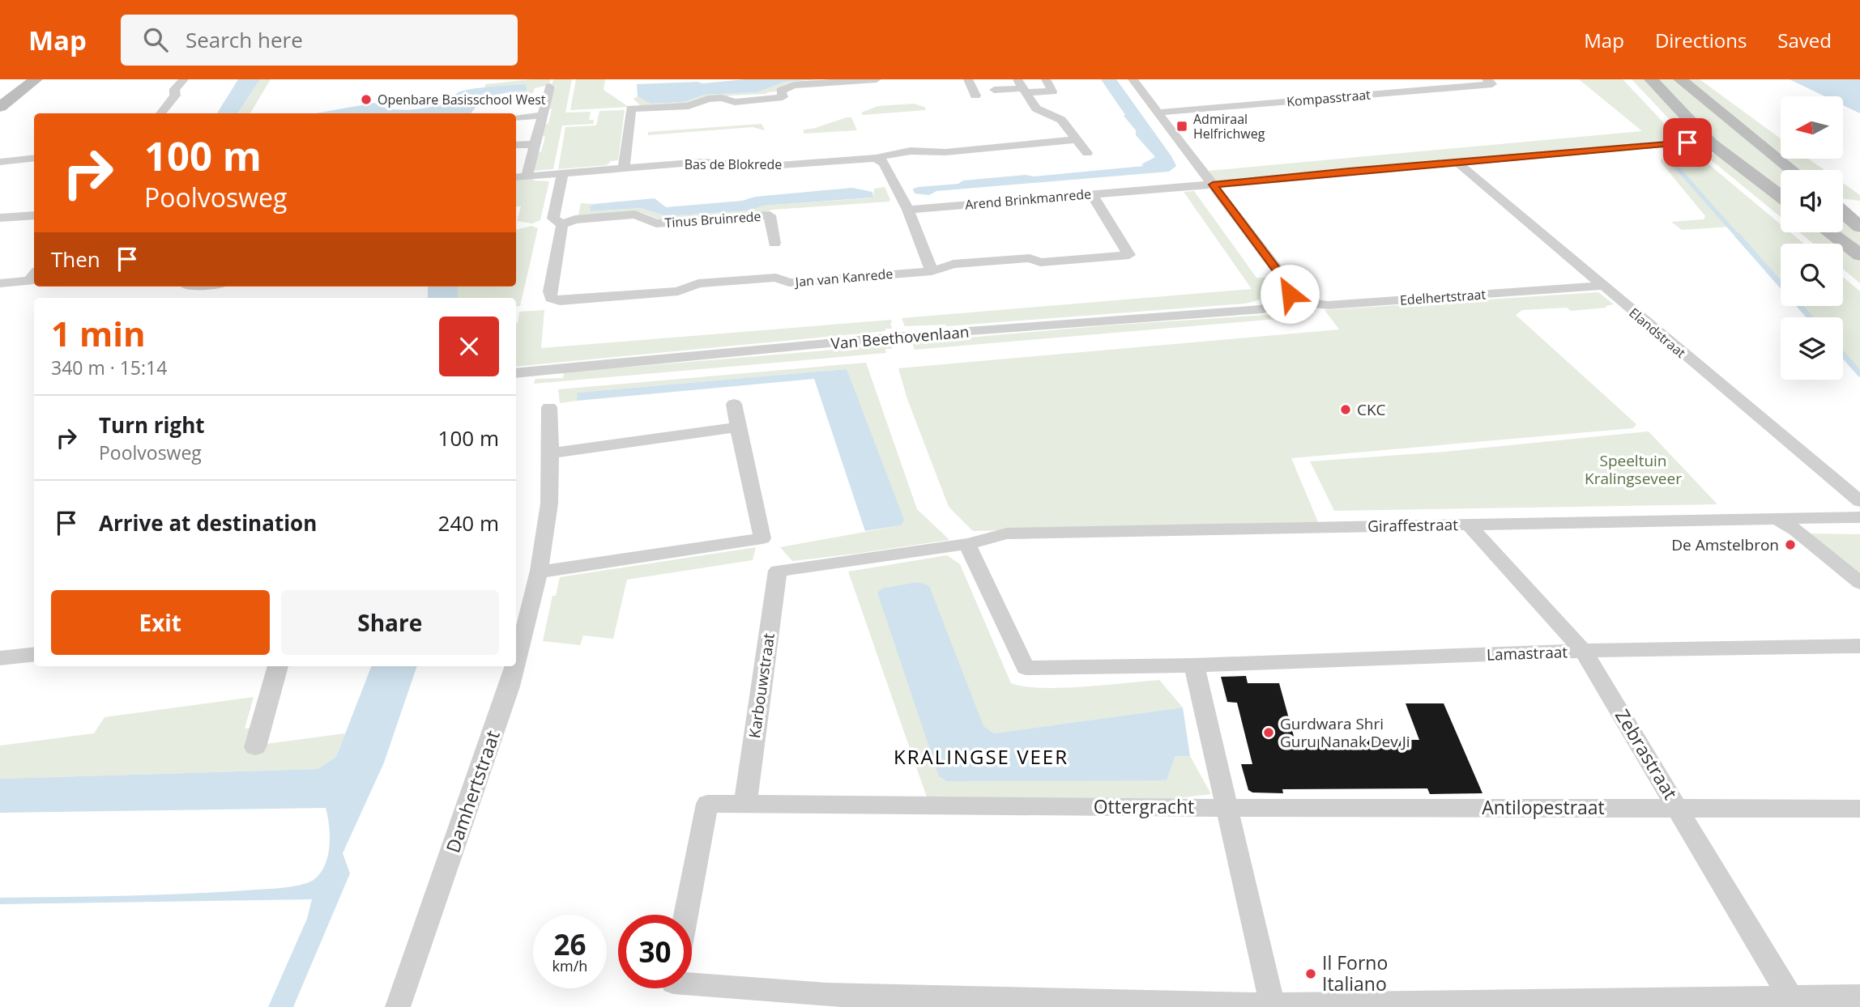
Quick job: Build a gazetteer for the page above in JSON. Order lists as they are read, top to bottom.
{
  "streets": {
    "street": [
      "Kompasstraat",
      "Bas de Blokrede",
      "Arend Brinkmanrede",
      "Tinus Bruinrede",
      "Jan van Kanrede",
      "Edelhertstraat",
      "Elandstraat",
      "Van Beethovenlaan",
      "Giraffestraat",
      "Lamastraat",
      "Karbouwstraat",
      "Zebrastraat",
      "Damhertstraat",
      "Ottergracht",
      "Antilopestraat"
    ]
  },
  "crossings": [
    ["Bas de Blokrede", "Jan van Kanrede"],
    ["Arend Brinkmanrede", "Jan van Kanrede"],
    ["Arend Brinkmanrede", "Elandstraat"],
    ["Tinus Bruinrede", "Jan van Kanrede"],
    ["Edelhertstraat", "Elandstraat"],
    ["Edelhertstraat", "Van Beethovenlaan"],
    ["Giraffestraat", "Karbouwstraat"],
    ["Giraffestraat", "Zebrastraat"],
    ["Lamastraat", "Zebrastraat"],
    ["Karbouwstraat", "Ottergracht"],
    ["Zebrastraat", "Antilopestraat"],
    ["Ottergracht", "Antilopestraat"]
  ],
  "districts": ["KRALINGSE VEER"],
  "parks": ["Speeltuin Kralingseveer"],
  "places": {
    "other": [
      "Openbare Basisschool West",
      "CKC",
      "De Amstelbron",
      "Gurdwara Shri Guru Nanak Dev Ji",
      "Il Forno Italiano"
    ],
    "transit": ["Admiraal Helfrichweg"]
  },
  "north": "left",
  "page": {
    "header": "Map",
    "search": "Search here",
    "nav": ["Map", "Directions", "Saved"],
    "turn": ["100 m", "Poolvosweg"],
    "then": "Then",
    "heading": ["1 min", "340 m · 15:14"],
    "list": [
      {
        "name": "Turn right",
        "note": "Poolvosweg",
        "value": "100 m"
      },
      {
        "name": "Arrive at destination",
        "value": "240 m"
      }
    ],
    "buttons": ["Exit", "Share"],
    "speed": "26 km/h",
    "limit": "30"
  }
}
